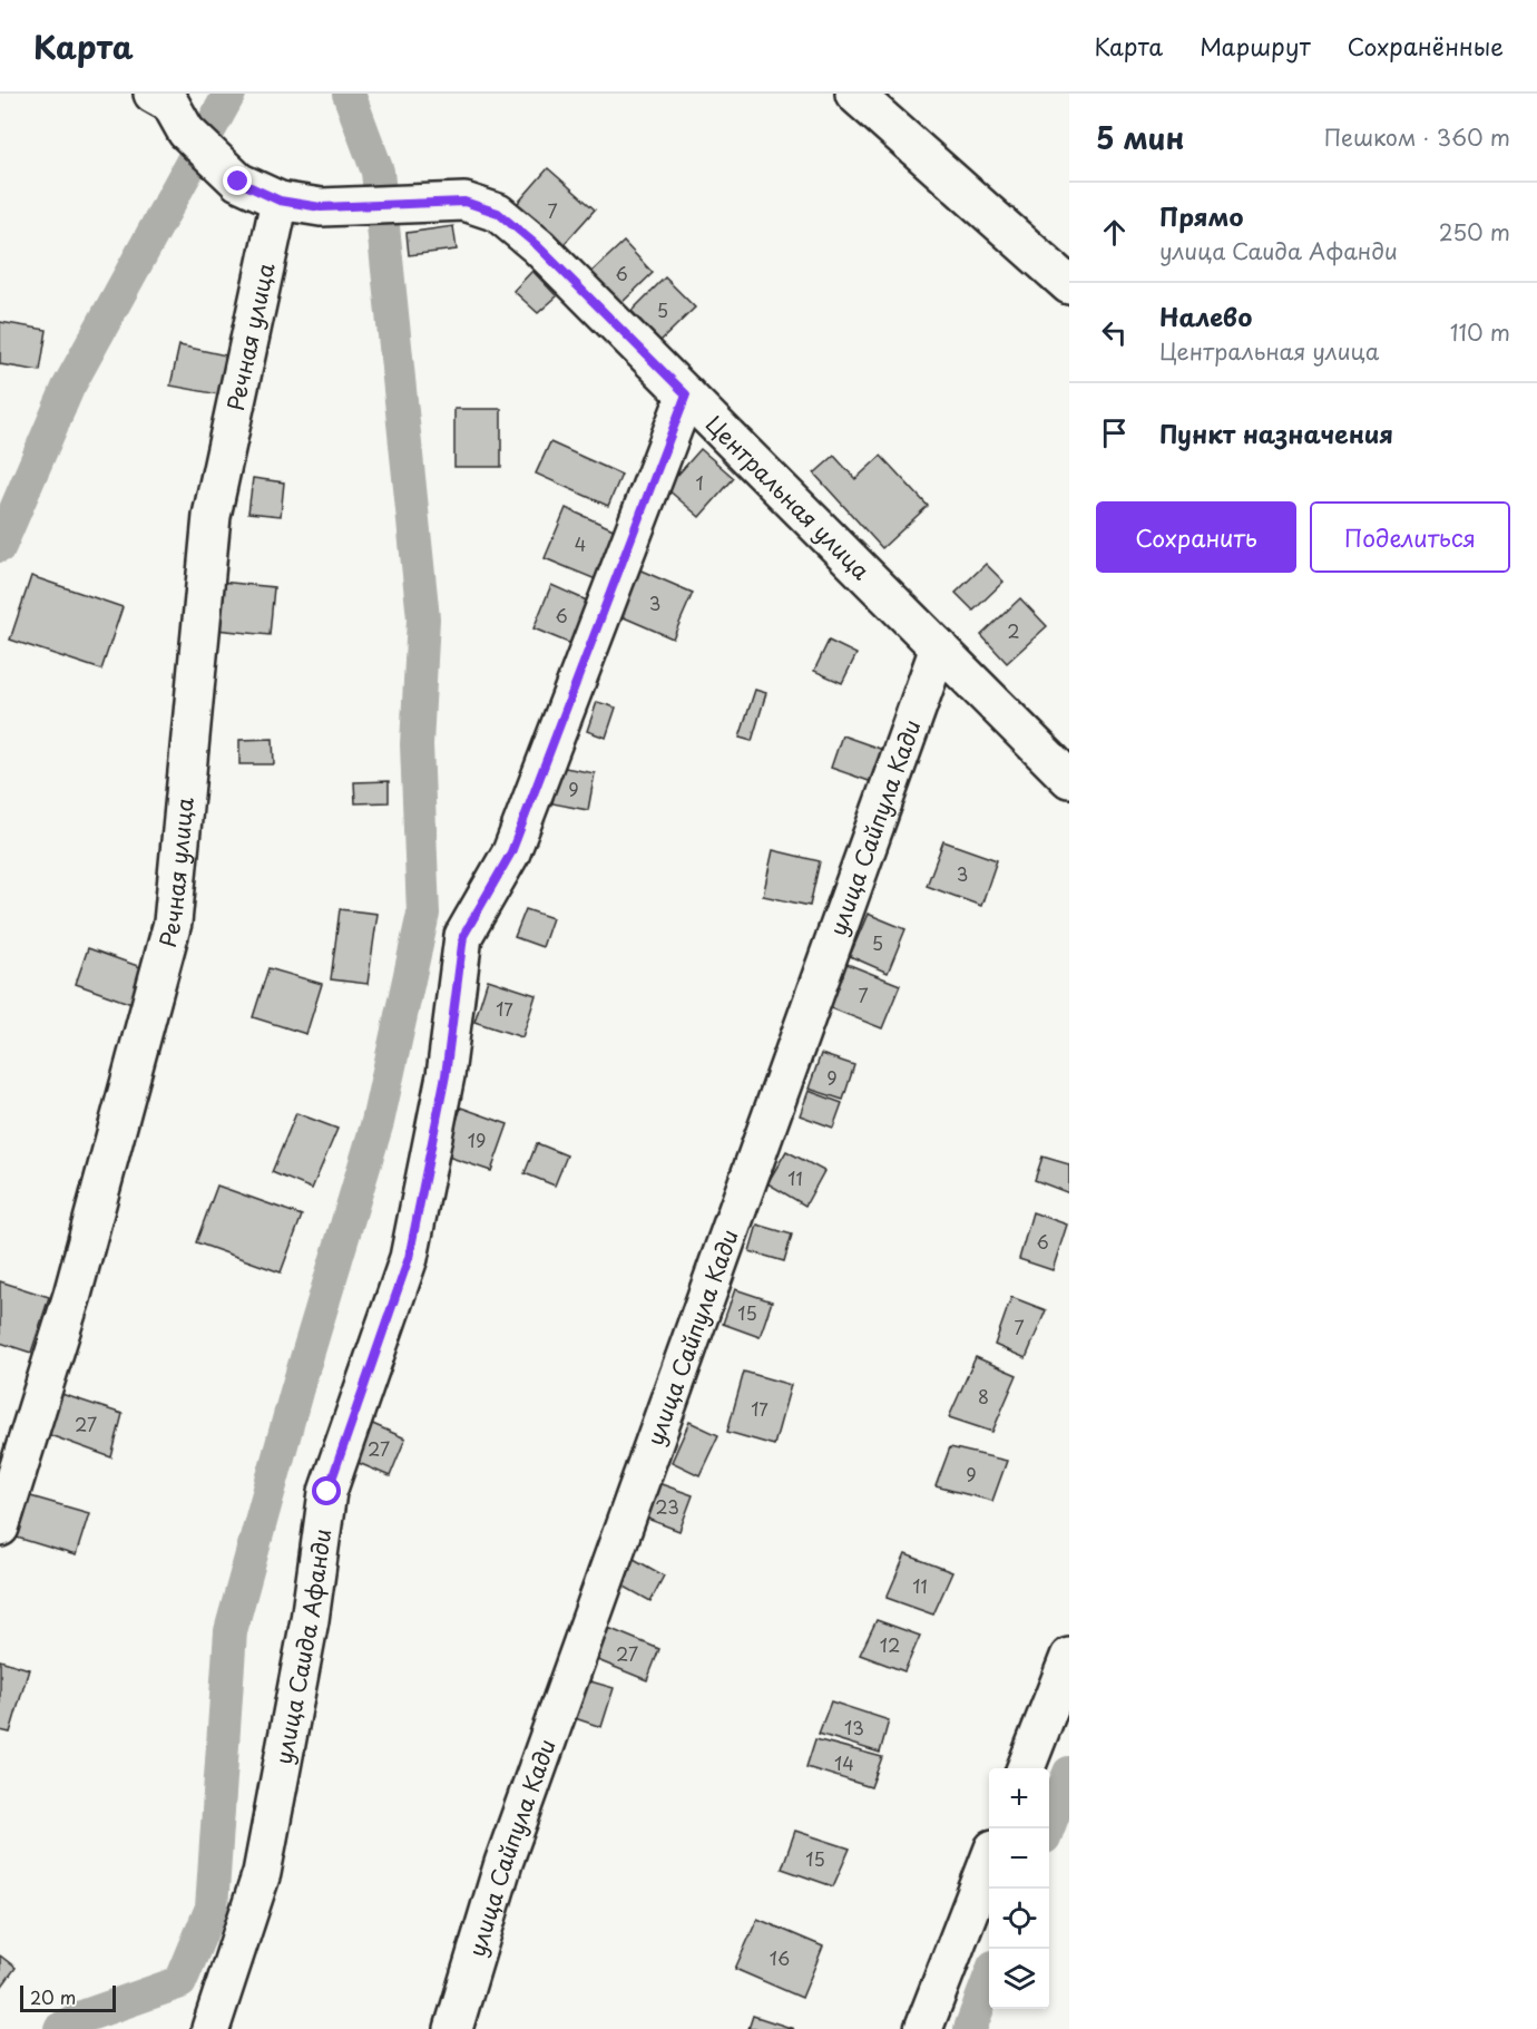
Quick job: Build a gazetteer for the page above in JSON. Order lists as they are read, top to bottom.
{
  "streets": {
    "street": [
      "Речная улица",
      "Центральная улица",
      "улица Сайпула Кади",
      "улица Саида Афанди"
    ]
  },
  "crossings": [
    ["Речная улица", "Центральная улица"],
    ["Центральная улица", "улица Сайпула Кади"],
    ["Центральная улица", "улица Саида Афанди"]
  ],
  "house_numbers": [
    "7",
    "6",
    "5",
    "1",
    "4",
    "3",
    "6",
    "2",
    "9",
    "3",
    "5",
    "7",
    "17",
    "9",
    "19",
    "11",
    "6",
    "15",
    "7",
    "8",
    "17",
    "27",
    "27",
    "9",
    "23",
    "11",
    "12",
    "27",
    "13",
    "14",
    "15",
    "16"
  ],
  "scale_bar": "20 m",
  "page": {
    "header": "Карта",
    "nav": ["Карта", "Маршрут", "Сохранённые"],
    "heading": ["5 мин", "Пешком · 360 m"],
    "list": [
      ["Прямо", "улица Саида Афанди", "250 m"],
      ["Налево", "Центральная улица", "110 m"],
      "Пункт назначения"
    ],
    "buttons": ["Сохранить", "Поделиться"],
    "map_buttons": ["+", "−"],
    "scale": "20 m"
  }
}
